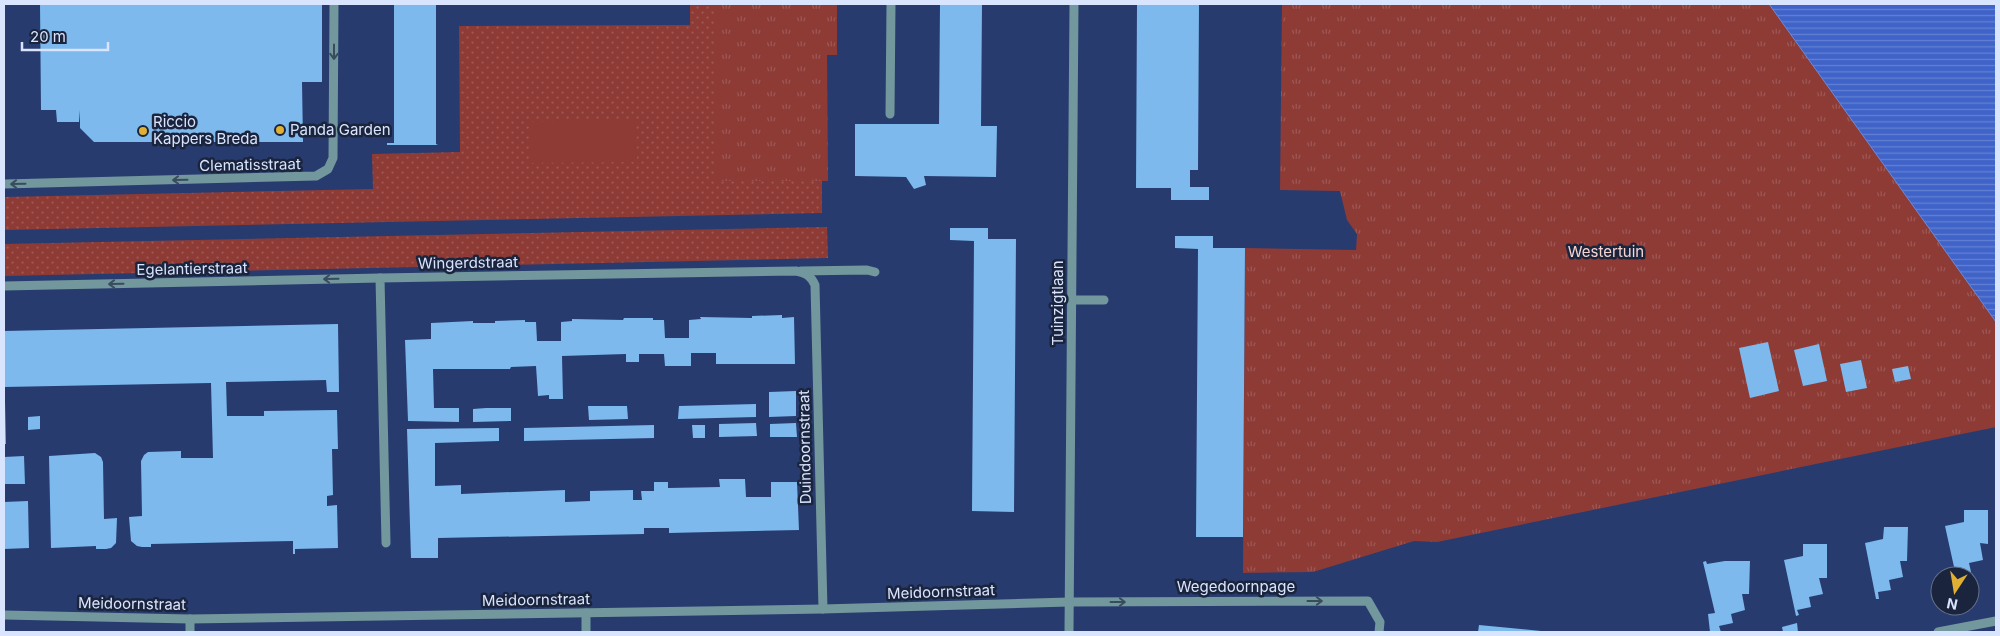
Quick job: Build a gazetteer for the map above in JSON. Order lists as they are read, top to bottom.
{
  "streets": {
    "street": [
      "Clematisstraat",
      "Wingerdstraat",
      "Egelantierstraat",
      "Tuinzigtlaan",
      "Duindoornstraat",
      "Wegedoornpage",
      "Meidoornstraat"
    ]
  },
  "crossings": [
    ["Wingerdstraat", "Egelantierstraat"],
    ["Wingerdstraat", "Duindoornstraat"],
    ["Tuinzigtlaan", "Wegedoornpage"],
    ["Tuinzigtlaan", "Meidoornstraat"],
    ["Duindoornstraat", "Meidoornstraat"],
    ["Wegedoornpage", "Meidoornstraat"]
  ],
  "one_way": ["Egelantierstraat", "Wegedoornpage"],
  "parks": ["Westertuin"],
  "places": ["Panda Garden", "Riccio Kappers Breda"],
  "scale_bar": "20 m",
  "north": "bottom"
}
